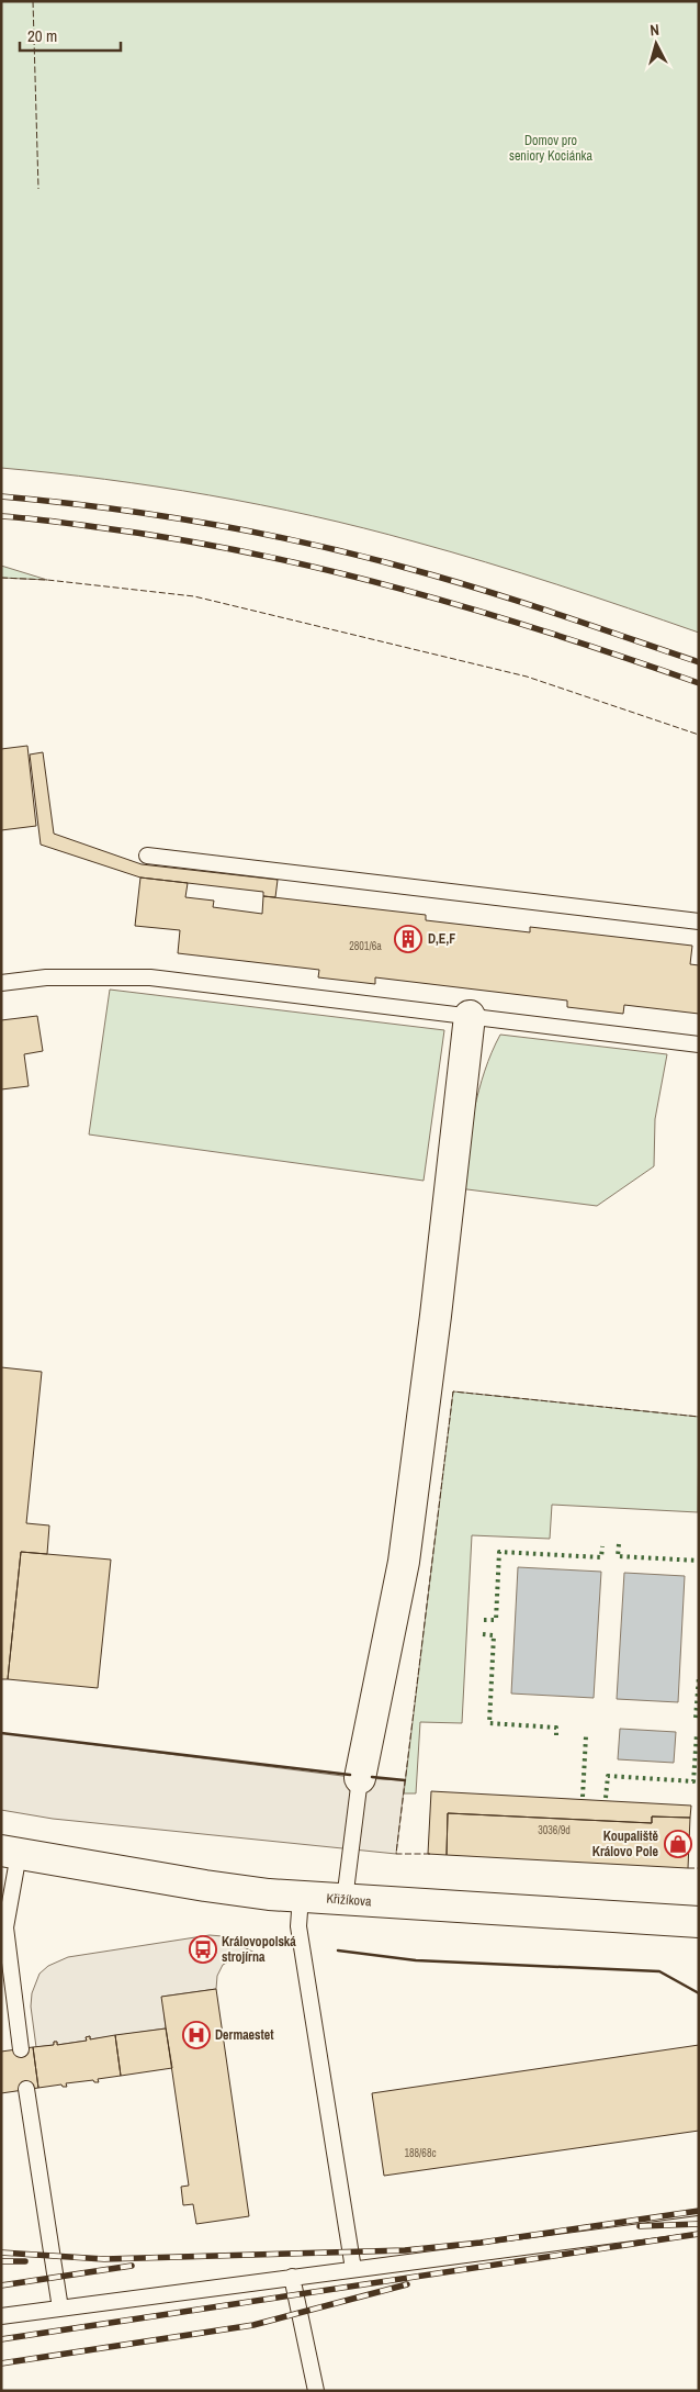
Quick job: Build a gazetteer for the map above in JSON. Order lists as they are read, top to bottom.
{
  "streets": {
    "street": ["Křižíkova"]
  },
  "parks": ["Domov pro seniory Kociánka"],
  "places": {
    "building": ["D,E,F"],
    "shop": ["Koupaliště Královo Pole"],
    "bus stop": ["Královopolská strojírna"],
    "hospital": ["Dermaestet"]
  },
  "house_numbers": ["2801/6a", "3036/9d", "188/68c"],
  "scale_bar": "20 m",
  "north": "top"
}
